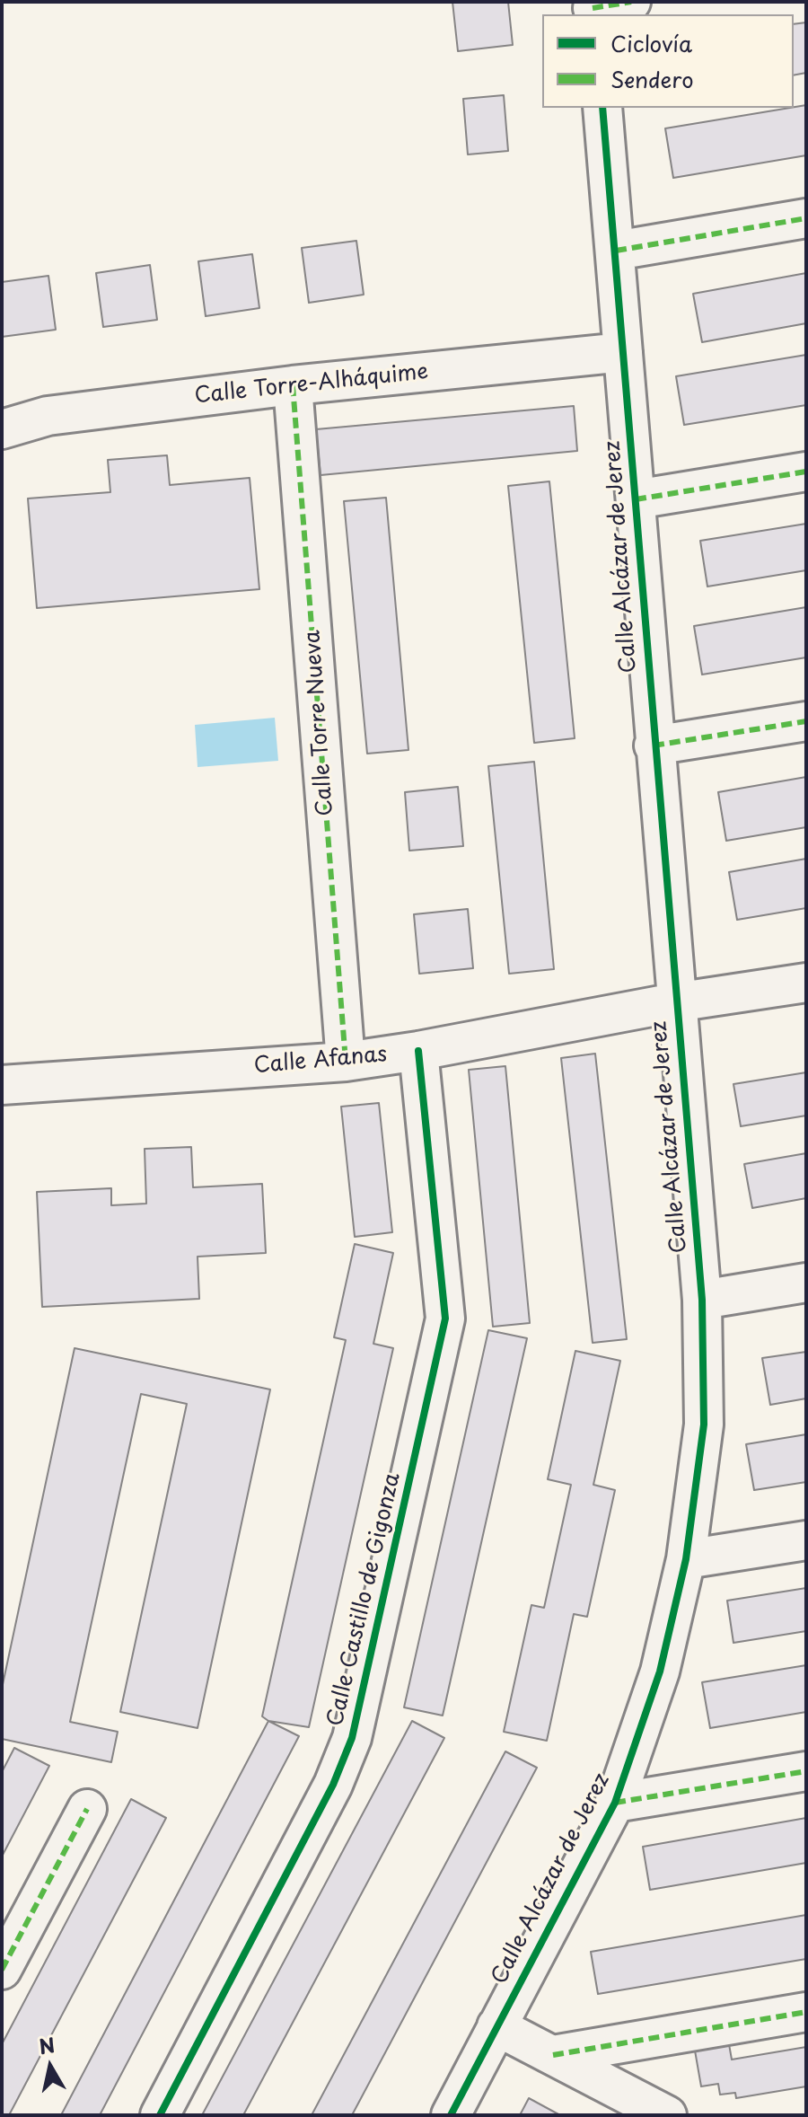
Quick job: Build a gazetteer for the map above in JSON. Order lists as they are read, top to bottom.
{
  "streets": {
    "street": [
      "Calle Torre-Alháquime",
      "Calle Alcázar de Jerez",
      "Calle Torre Nueva",
      "Calle Afanas",
      "Calle Castillo de Gigonza"
    ]
  },
  "crossings": [
    ["Calle Torre-Alháquime", "Calle Alcázar de Jerez"],
    ["Calle Torre-Alháquime", "Calle Torre Nueva"],
    ["Calle Alcázar de Jerez", "Calle Afanas"],
    ["Calle Torre Nueva", "Calle Afanas"],
    ["Calle Afanas", "Calle Castillo de Gigonza"]
  ],
  "legend": ["Ciclovía", "Sendero"],
  "north": "top"
}
